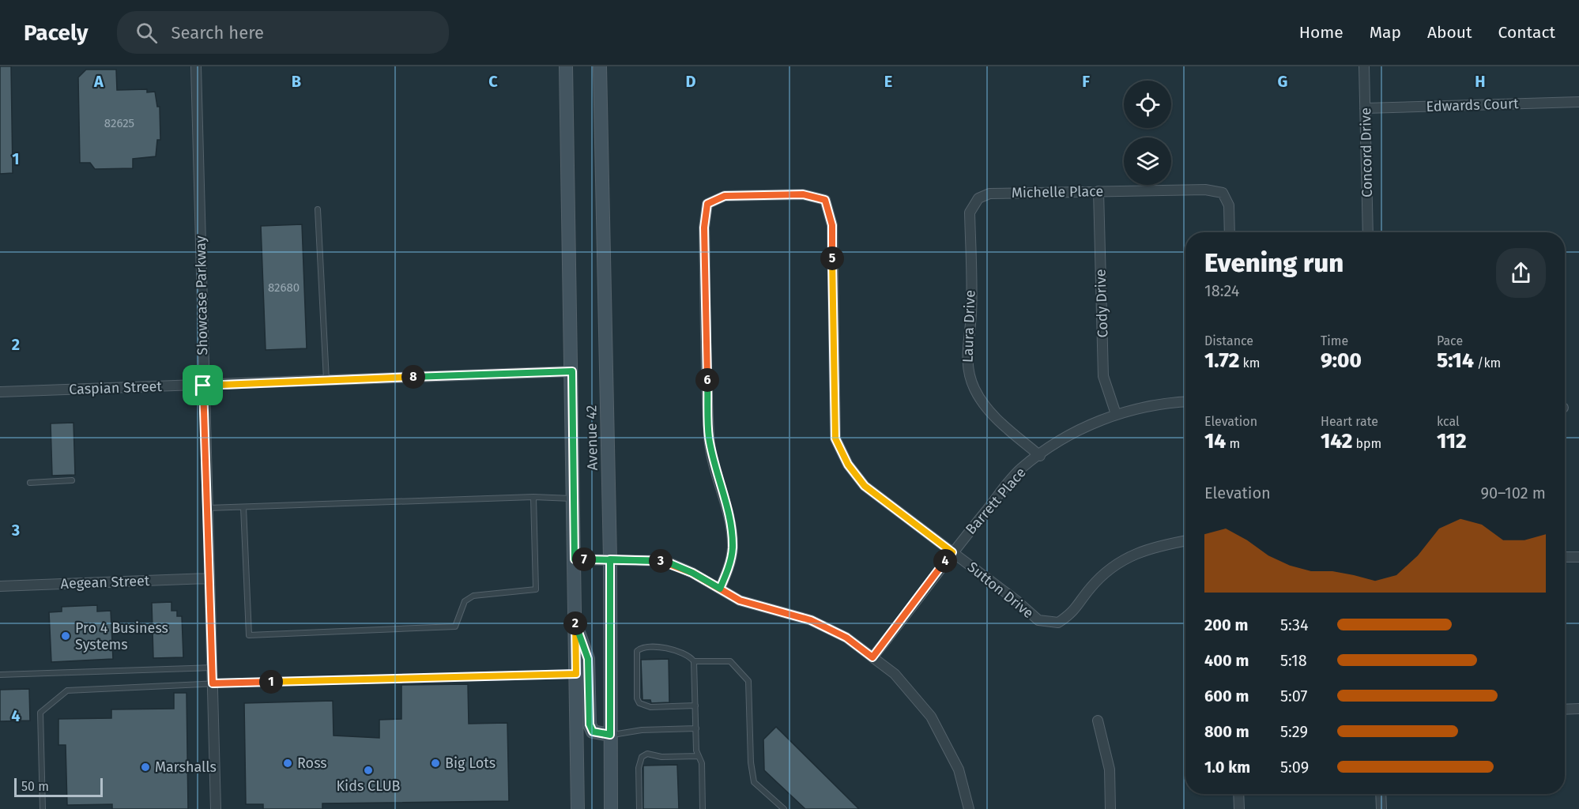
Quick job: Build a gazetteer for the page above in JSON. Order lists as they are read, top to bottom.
{
  "streets": {
    "main road": ["Avenue 42"],
    "street": [
      "Edwards Court",
      "Concord Drive",
      "Michelle Place",
      "Showcase Parkway",
      "Cody Drive",
      "Laura Drive",
      "Caspian Street",
      "Barrett Place",
      "Aegean Street",
      "Sutton Drive"
    ]
  },
  "crossings": [
    ["Edwards Court", "Concord Drive"],
    ["Michelle Place", "Cody Drive"],
    ["Michelle Place", "Laura Drive"],
    ["Showcase Parkway", "Caspian Street"],
    ["Showcase Parkway", "Aegean Street"],
    ["Cody Drive", "Barrett Place"],
    ["Laura Drive", "Barrett Place"],
    ["Caspian Street", "Avenue 42"],
    ["Barrett Place", "Sutton Drive"]
  ],
  "places": [
    "Pro 4 Business Systems",
    "Ross",
    "Big Lots",
    "Marshalls",
    "Kids CLUB"
  ],
  "house_numbers": ["82625", "82680"],
  "scale_bar": "50 m",
  "page": {
    "header": "Pacely",
    "search": "Search here",
    "nav": [
      "Home",
      "Map",
      "About",
      "Contact"
    ],
    "heading": ["Evening run", "18:24"],
    "pins": [
      "5",
      "8",
      "6",
      "7",
      "3",
      "4",
      "2",
      "1"
    ],
    "stats": [
      ["Distance", "1.72 km"],
      ["Time", "9:00"],
      ["Pace", "5:14 /km"],
      ["Elevation", "14 m"],
      ["Heart rate", "142 bpm"],
      ["kcal", "112"]
    ],
    "chart": ["Elevation", "90–102 m"],
    "list": [
      {
        "name": "200 m",
        "note": "5:34"
      },
      {
        "name": "400 m",
        "note": "5:18"
      },
      {
        "name": "600 m",
        "note": "5:07"
      },
      {
        "name": "800 m",
        "note": "5:29"
      },
      {
        "name": "1.0 km",
        "note": "5:09"
      }
    ],
    "scale": "50 m"
  },
  "grid": {
    "columns": [
      "A",
      "B",
      "C",
      "D",
      "E",
      "F",
      "G",
      "H"
    ],
    "rows": [
      "1",
      "2",
      "3",
      "4"
    ]
  }
}
